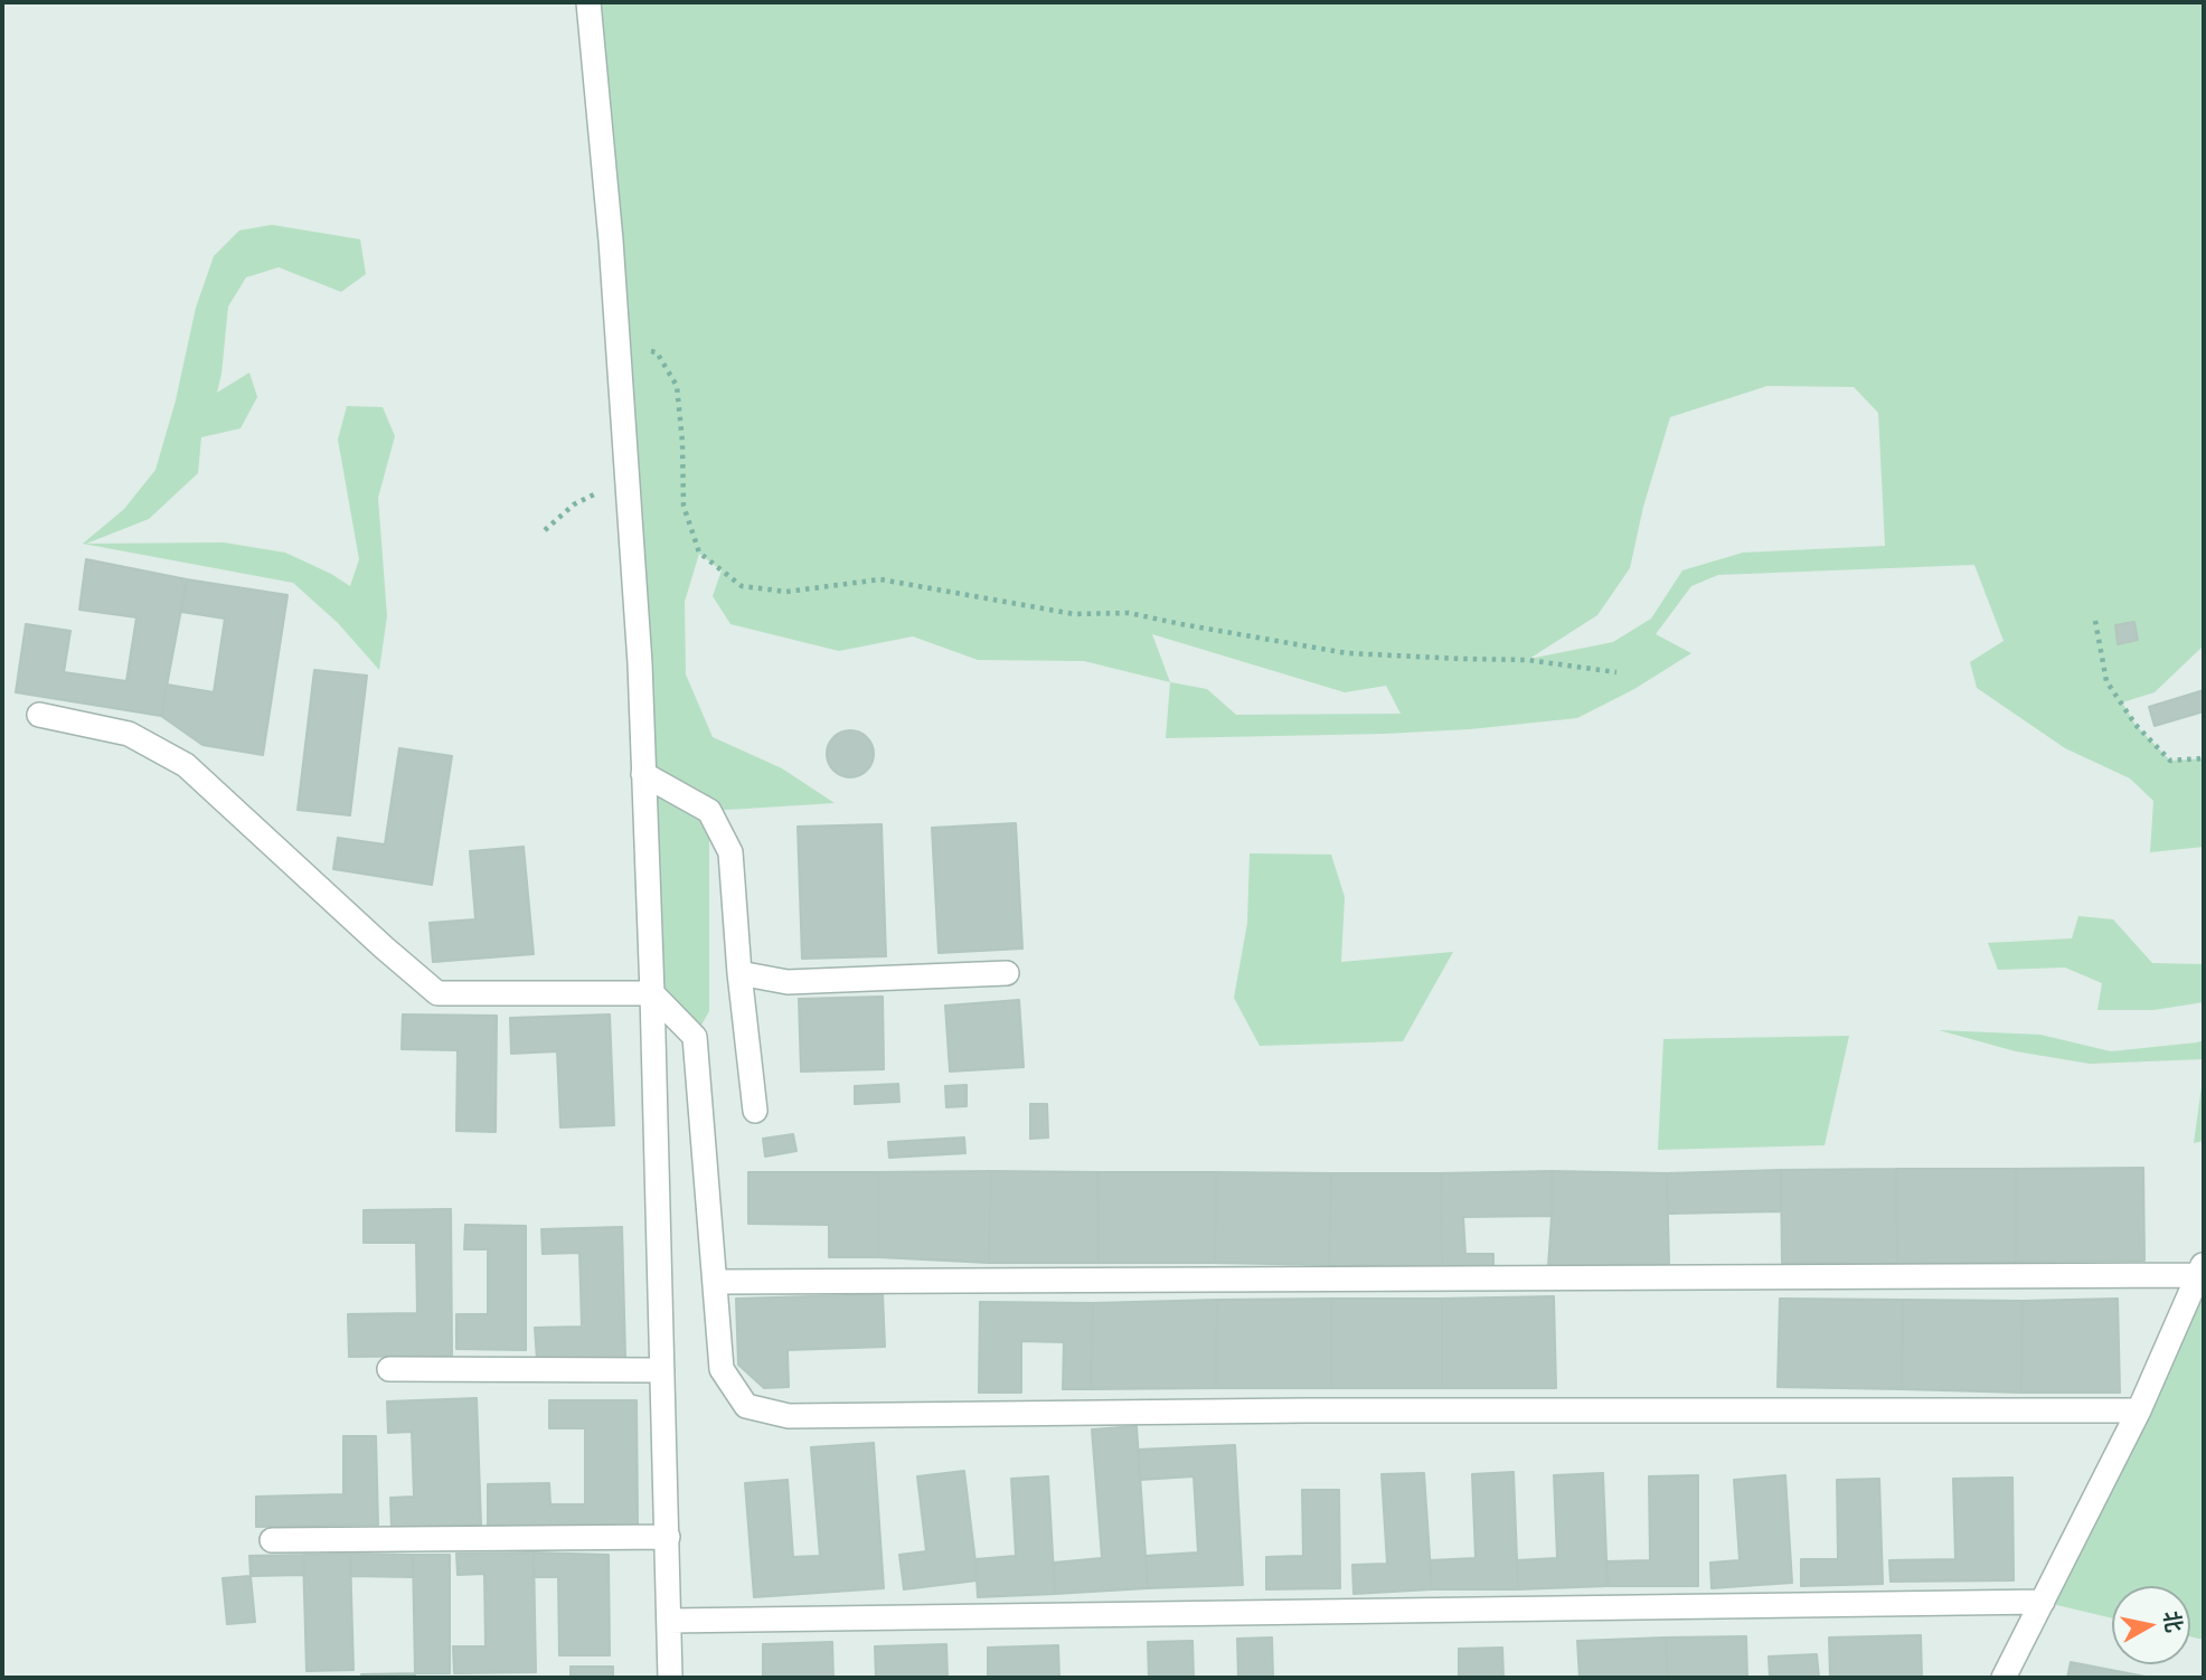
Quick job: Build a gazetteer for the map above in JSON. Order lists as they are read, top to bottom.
{
  "north": "right"
}
